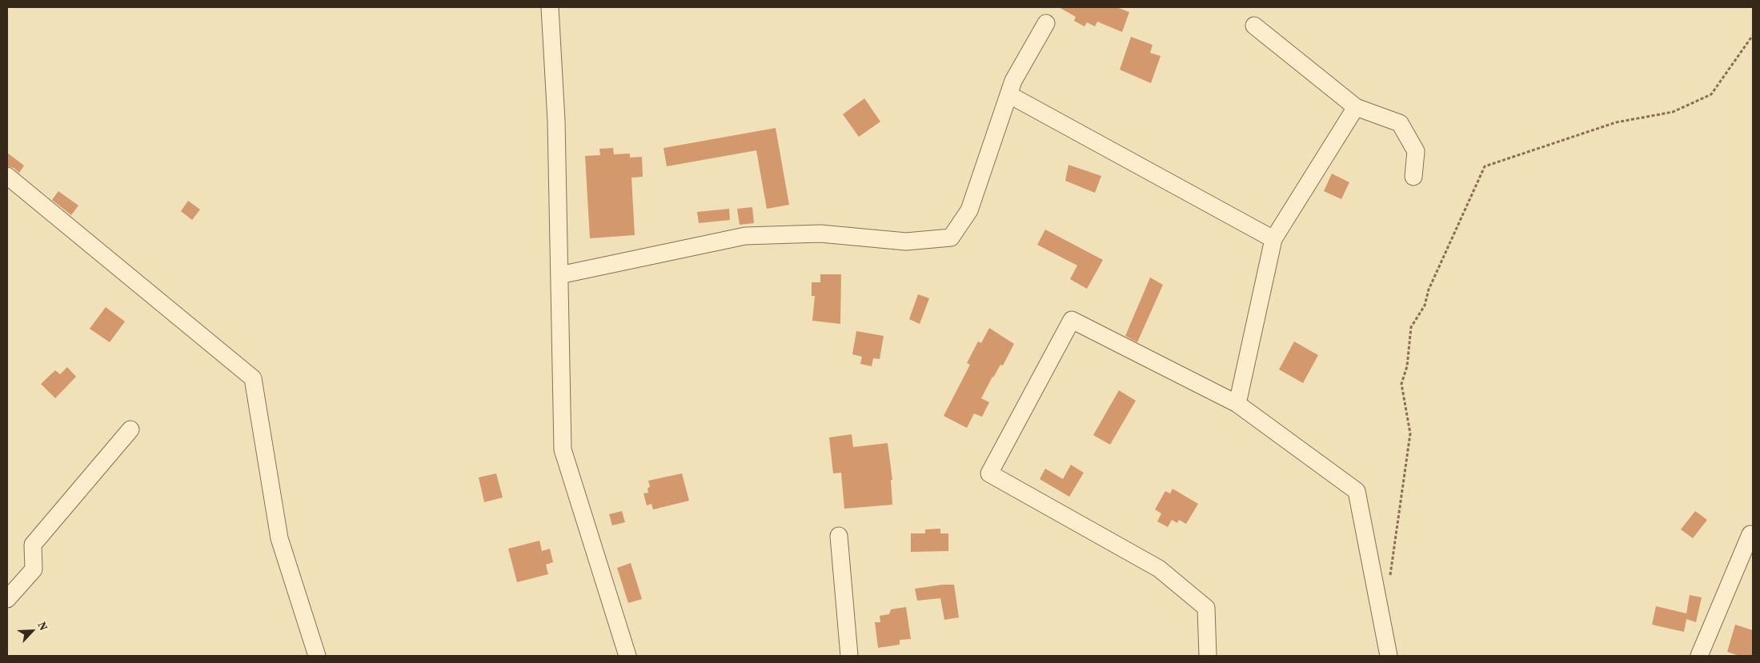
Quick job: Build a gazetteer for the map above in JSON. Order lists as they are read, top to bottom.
{
  "north": "top right"
}
